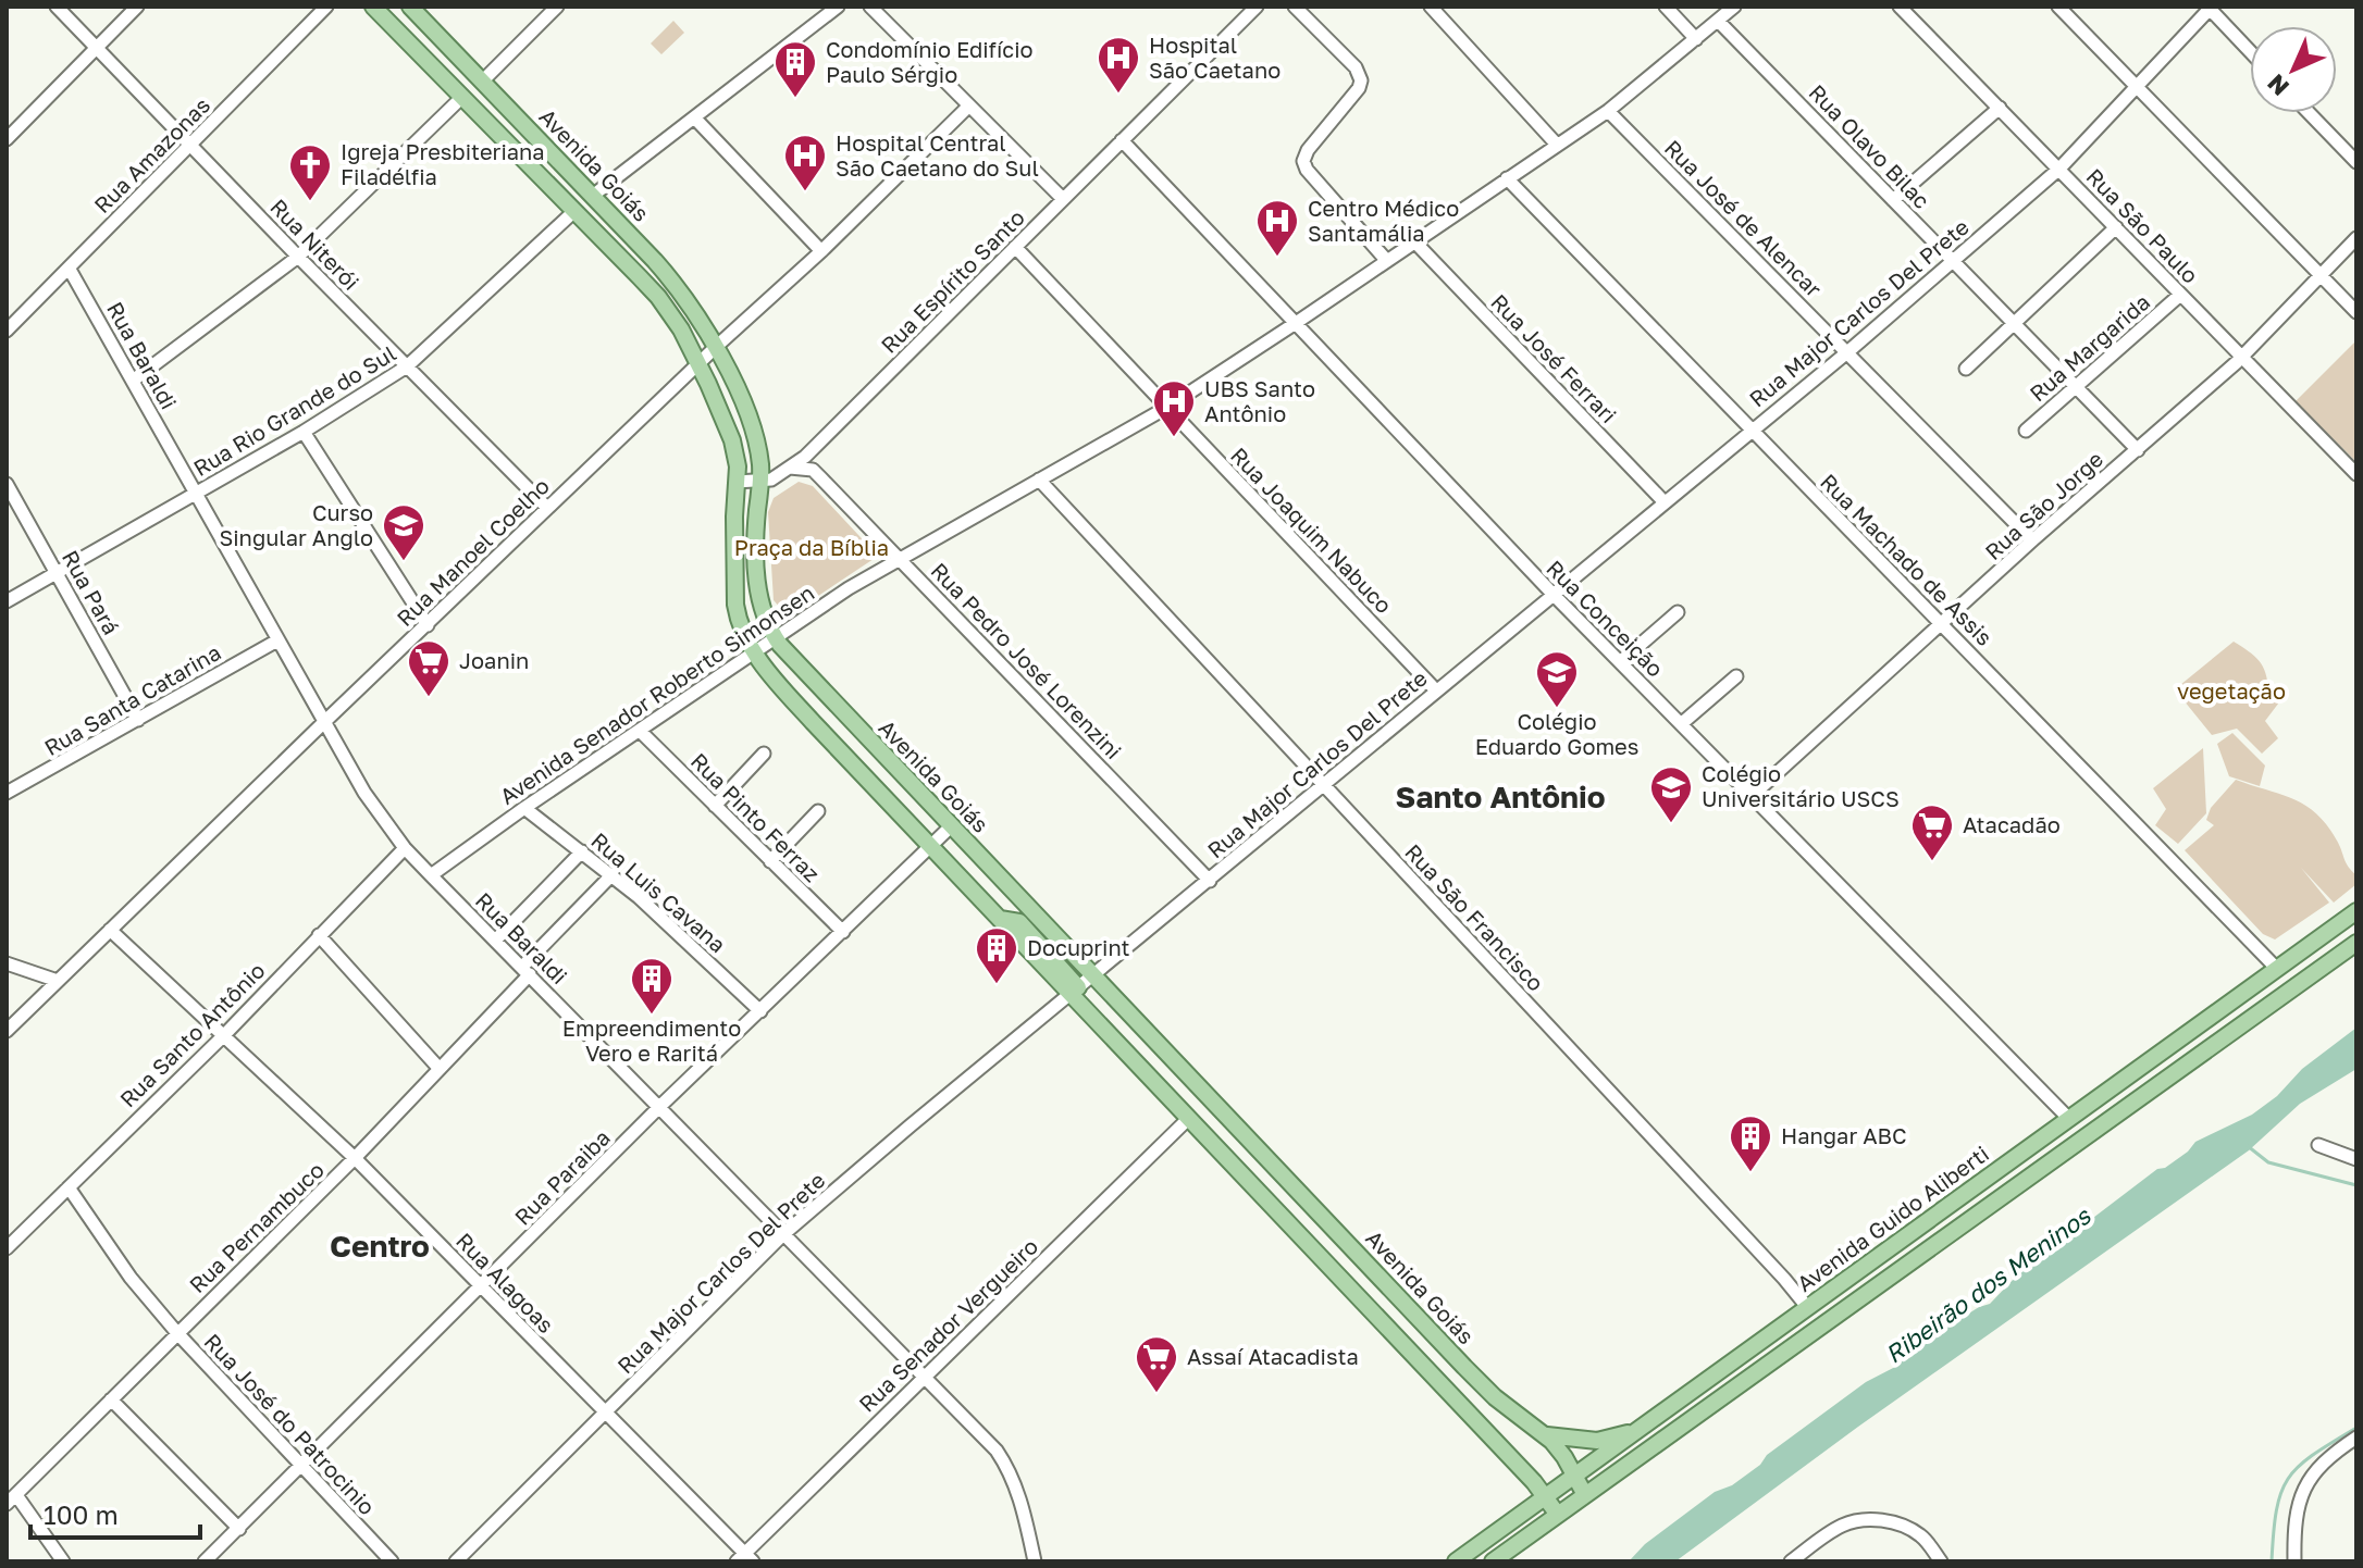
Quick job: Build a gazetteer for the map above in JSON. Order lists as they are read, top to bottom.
{
  "streets": {
    "main road": ["Avenida Goiás", "Avenida Guido Aliberti"],
    "street": [
      "Rua Olavo Bilac",
      "Rua Amazonas",
      "Rua José de Alencar",
      "Rua São Paulo",
      "Rua Niterói",
      "Rua Espírito Santo",
      "Rua Major Carlos Del Prete",
      "Rua Margarida",
      "Rua Baraldi",
      "Rua José Ferrari",
      "Rua Rio Grande do Sul",
      "Rua São Jorge",
      "Rua Joaquim Nabuco",
      "Rua Manoel Coelho",
      "Rua Machado de Assis",
      "Rua Pará",
      "Rua Conceição",
      "Rua Pedro José Lorenzini",
      "Avenida Senador Roberto Simonsen",
      "Rua Santa Catarina",
      "Rua Pinto Ferraz",
      "Rua Luis Cavana",
      "Rua São Francisco",
      "Rua Santo Antônio",
      "Rua Paraiba",
      "Rua Pernambuco",
      "Rua Alagoas",
      "Rua Senador Vergueiro",
      "Rua José do Patrocinio"
    ]
  },
  "crossings": [
    ["Rua Olavo Bilac", "Rua Major Carlos Del Prete"],
    ["Rua Olavo Bilac", "Rua Margarida"],
    ["Rua Olavo Bilac", "Rua São Jorge"],
    ["Rua Olavo Bilac", "Avenida Senador Roberto Simonsen"],
    ["Rua Amazonas", "Rua Niterói"],
    ["Rua Amazonas", "Rua Baraldi"],
    ["Avenida Goiás", "Rua Espírito Santo"],
    ["Avenida Goiás", "Rua Major Carlos Del Prete"],
    ["Avenida Goiás", "Rua Manoel Coelho"],
    ["Avenida Goiás", "Avenida Senador Roberto Simonsen"],
    ["Avenida Goiás", "Rua Paraiba"],
    ["Avenida Goiás", "Avenida Guido Aliberti"],
    ["Rua José de Alencar", "Rua Major Carlos Del Prete"],
    ["Rua José de Alencar", "Rua São Jorge"],
    ["Rua José de Alencar", "Avenida Senador Roberto Simonsen"],
    ["Rua São Paulo", "Rua Major Carlos Del Prete"],
    ["Rua São Paulo", "Rua Margarida"],
    ["Rua São Paulo", "Rua São Jorge"],
    ["Rua Niterói", "Rua Rio Grande do Sul"],
    ["Rua Niterói", "Rua Manoel Coelho"],
    ["Rua Espírito Santo", "Rua Joaquim Nabuco"],
    ["Rua Espírito Santo", "Rua Conceição"],
    ["Rua Major Carlos Del Prete", "Rua Baraldi"],
    ["Rua Major Carlos Del Prete", "Rua José Ferrari"],
    ["Rua Major Carlos Del Prete", "Rua Joaquim Nabuco"],
    ["Rua Major Carlos Del Prete", "Rua Machado de Assis"],
    ["Rua Major Carlos Del Prete", "Rua Conceição"],
    ["Rua Major Carlos Del Prete", "Rua Pedro José Lorenzini"],
    ["Rua Major Carlos Del Prete", "Rua São Francisco"],
    ["Rua Major Carlos Del Prete", "Rua Alagoas"],
    ["Rua Baraldi", "Rua Rio Grande do Sul"],
    ["Rua Baraldi", "Rua Manoel Coelho"],
    ["Rua Baraldi", "Avenida Senador Roberto Simonsen"],
    ["Rua Baraldi", "Rua Santa Catarina"],
    ["Rua Baraldi", "Rua Santo Antônio"],
    ["Rua Baraldi", "Rua Paraiba"],
    ["Rua Baraldi", "Rua Pernambuco"],
    ["Rua Baraldi", "Rua Senador Vergueiro"],
    ["Rua José Ferrari", "Avenida Senador Roberto Simonsen"],
    ["Rua Rio Grande do Sul", "Rua Pará"],
    ["Rua São Jorge", "Rua Machado de Assis"],
    ["Rua São Jorge", "Rua Conceição"],
    ["Rua Joaquim Nabuco", "Avenida Senador Roberto Simonsen"],
    ["Rua Manoel Coelho", "Rua Alagoas"],
    ["Rua Machado de Assis", "Avenida Senador Roberto Simonsen"],
    ["Rua Machado de Assis", "Avenida Guido Aliberti"],
    ["Rua Pará", "Rua Santa Catarina"],
    ["Rua Conceição", "Avenida Senador Roberto Simonsen"],
    ["Rua Conceição", "Avenida Guido Aliberti"],
    ["Rua Pedro José Lorenzini", "Avenida Senador Roberto Simonsen"],
    ["Avenida Senador Roberto Simonsen", "Rua Pinto Ferraz"],
    ["Avenida Senador Roberto Simonsen", "Rua Luis Cavana"],
    ["Avenida Senador Roberto Simonsen", "Rua São Francisco"],
    ["Rua Pinto Ferraz", "Rua Paraiba"],
    ["Rua Luis Cavana", "Rua Paraiba"],
    ["Rua Luis Cavana", "Rua Pernambuco"],
    ["Rua São Francisco", "Avenida Guido Aliberti"],
    ["Rua Santo Antônio", "Rua Alagoas"],
    ["Rua Santo Antônio", "Rua José do Patrocinio"],
    ["Rua Paraiba", "Rua Alagoas"],
    ["Rua Paraiba", "Rua José do Patrocinio"],
    ["Rua Pernambuco", "Rua Alagoas"],
    ["Rua Pernambuco", "Rua José do Patrocinio"],
    ["Rua Alagoas", "Rua Senador Vergueiro"]
  ],
  "districts": ["Santo Antônio", "Centro"],
  "water": ["Ribeirão dos Meninos"],
  "parks": ["Praça da Bíblia", "vegetação"],
  "places": {
    "hospital": [
      "Hospital São Caetano",
      "Hospital Central São Caetano do Sul",
      "Centro Médico Santamália",
      "UBS Santo Antônio"
    ],
    "building": [
      "Condomínio Edifício Paulo Sérgio",
      "Docuprint",
      "Empreendimento Vero e Raritá",
      "Hangar ABC"
    ],
    "church": ["Igreja Presbiteriana Filadélfia"],
    "school or university": ["Curso Singular Anglo", "Colégio Eduardo Gomes", "Colégio Universitário USCS"],
    "supermarket": ["Joanin", "Atacadão", "Assaí Atacadista"]
  },
  "scale_bar": "100 m",
  "north": "bottom left"
}
